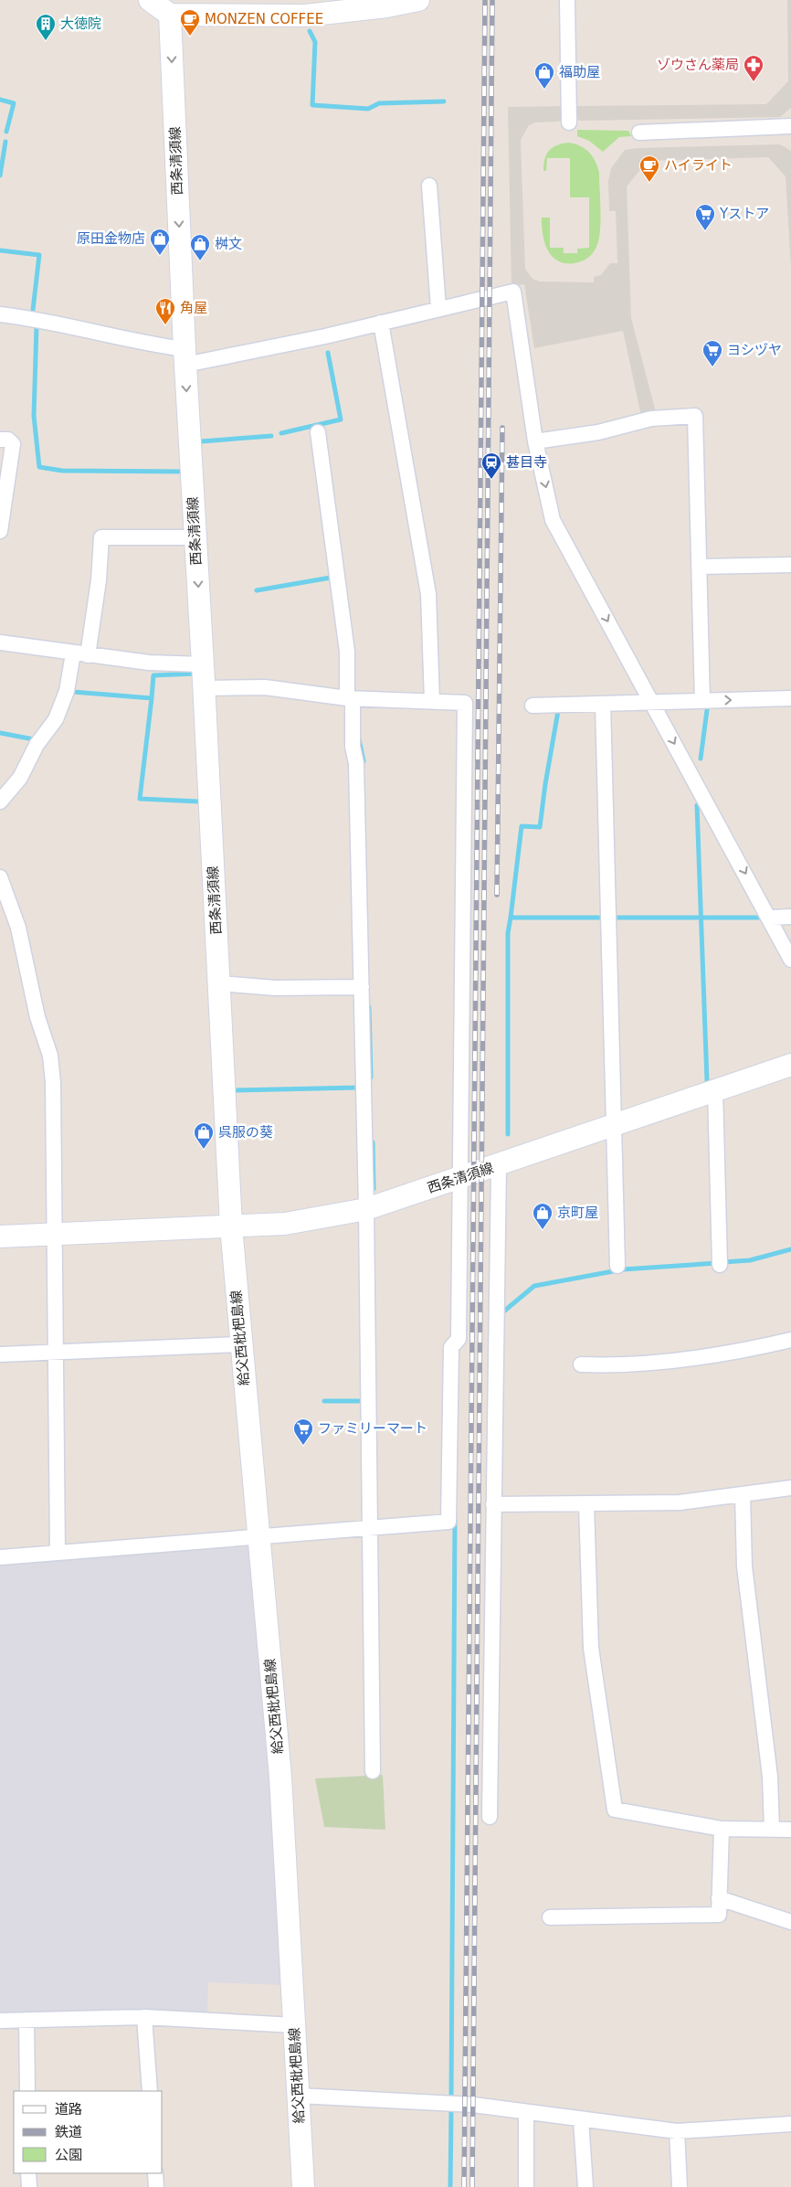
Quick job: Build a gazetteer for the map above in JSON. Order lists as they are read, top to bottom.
{
  "streets": {
    "main road": ["西条清須線", "給父西枇杷島線"]
  },
  "crossings": [
    ["西条清須線", "給父西枇杷島線"]
  ],
  "one_way": ["西条清須線"],
  "places": {
    "cafe": ["MONZEN COFFEE", "ハイライト"],
    "building": ["大徳院"],
    "pharmacy": ["ゾウさん薬局"],
    "shop": [
      "福助屋",
      "原田金物店",
      "桝文",
      "呉服の葵",
      "京町屋"
    ],
    "supermarket": ["Yストア", "ヨシヅヤ", "ファミリーマート"],
    "restaurant": ["角屋"],
    "station": ["甚目寺"]
  },
  "legend": ["道路", "鉄道", "公園"]
}
